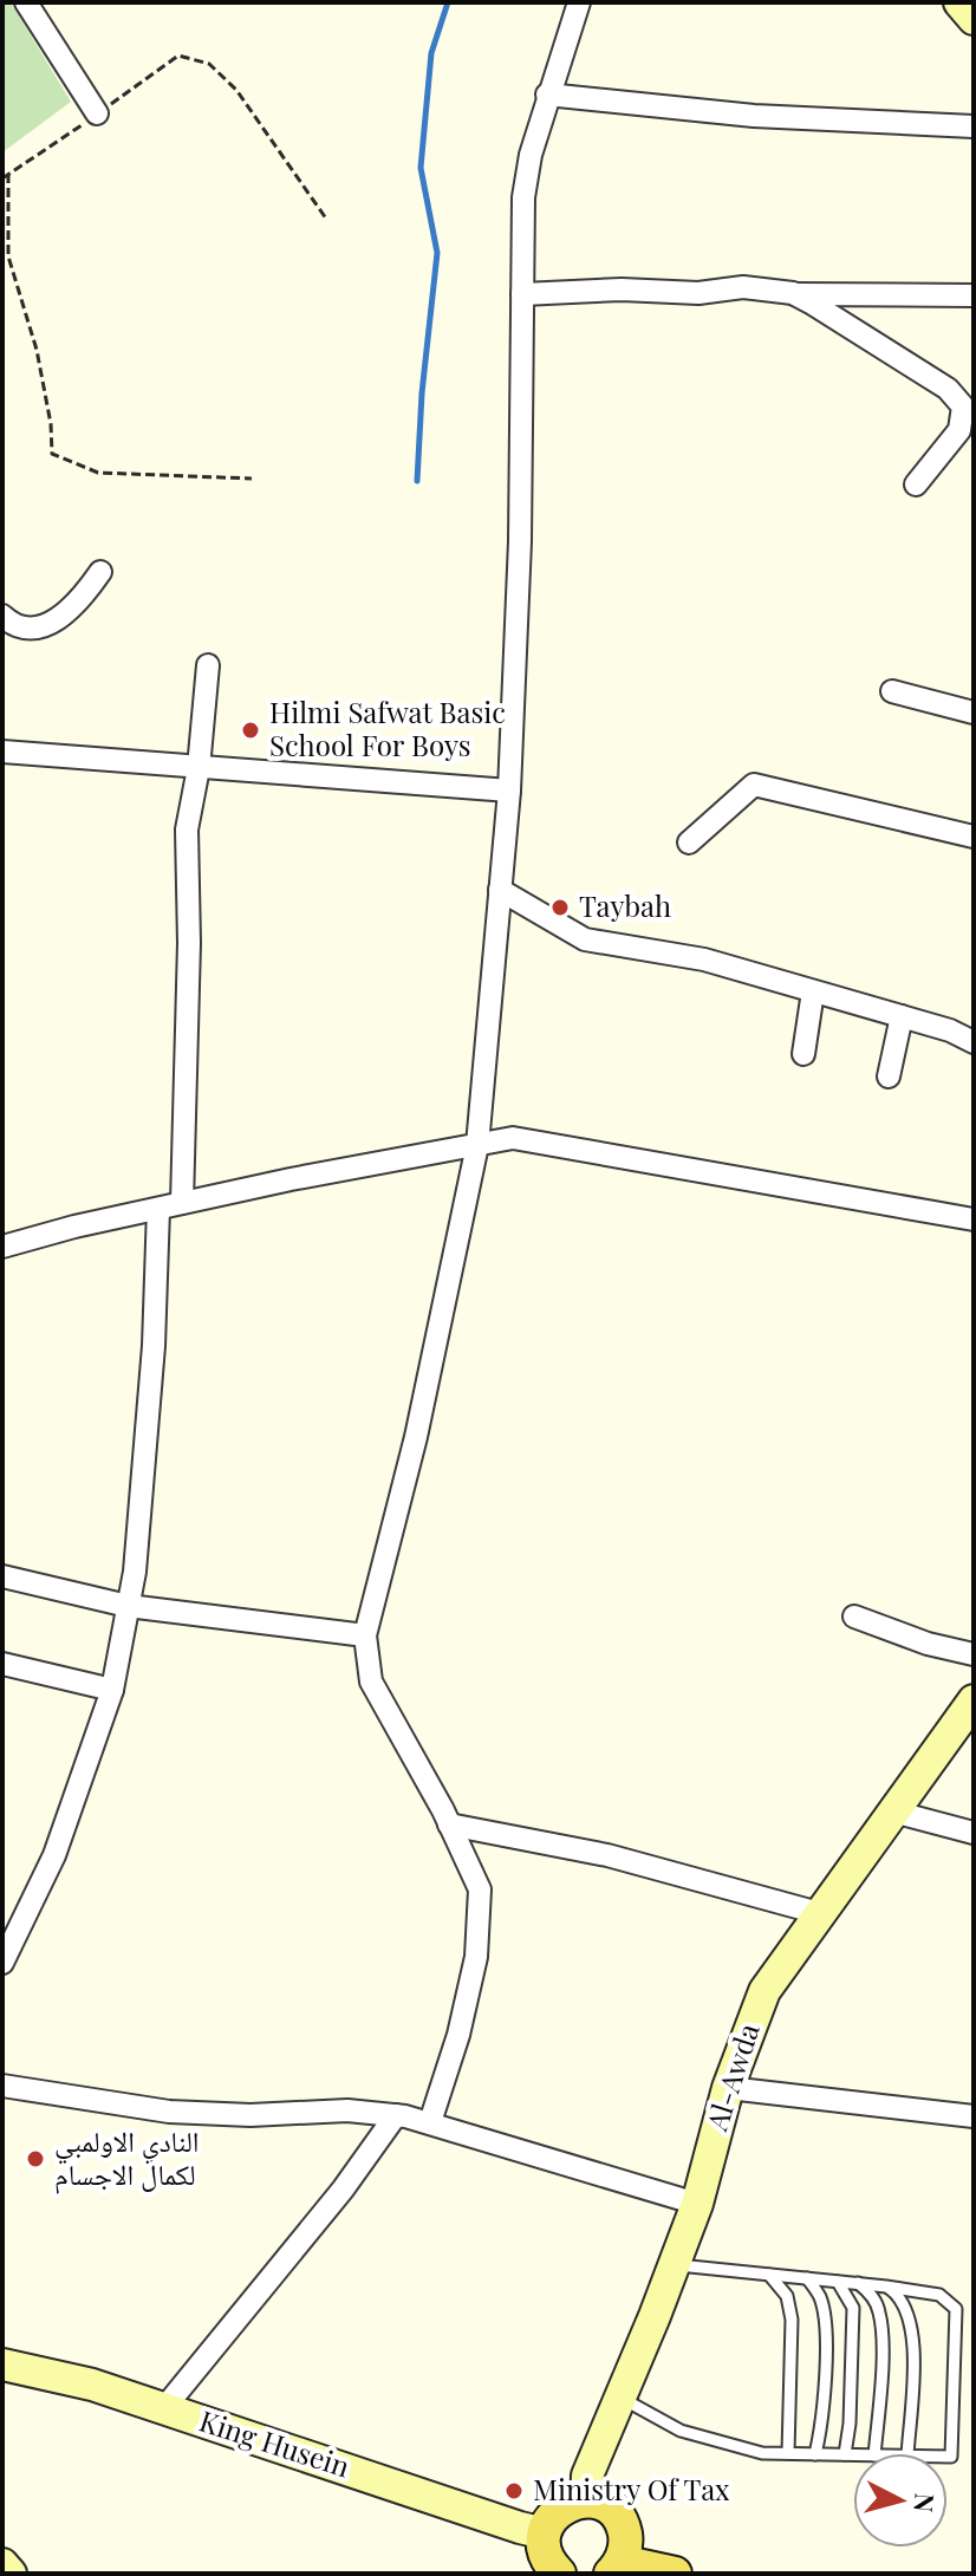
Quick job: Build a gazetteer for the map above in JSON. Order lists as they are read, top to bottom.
{
  "streets": {
    "street": ["Al-Awda", "King Husein"]
  },
  "places": [
    "Hilmi Safwat Basic School For Boys",
    "Taybah",
    "النادي الاولمبي لكمال الاجسام",
    "Ministry Of Tax"
  ],
  "north": "right"
}
